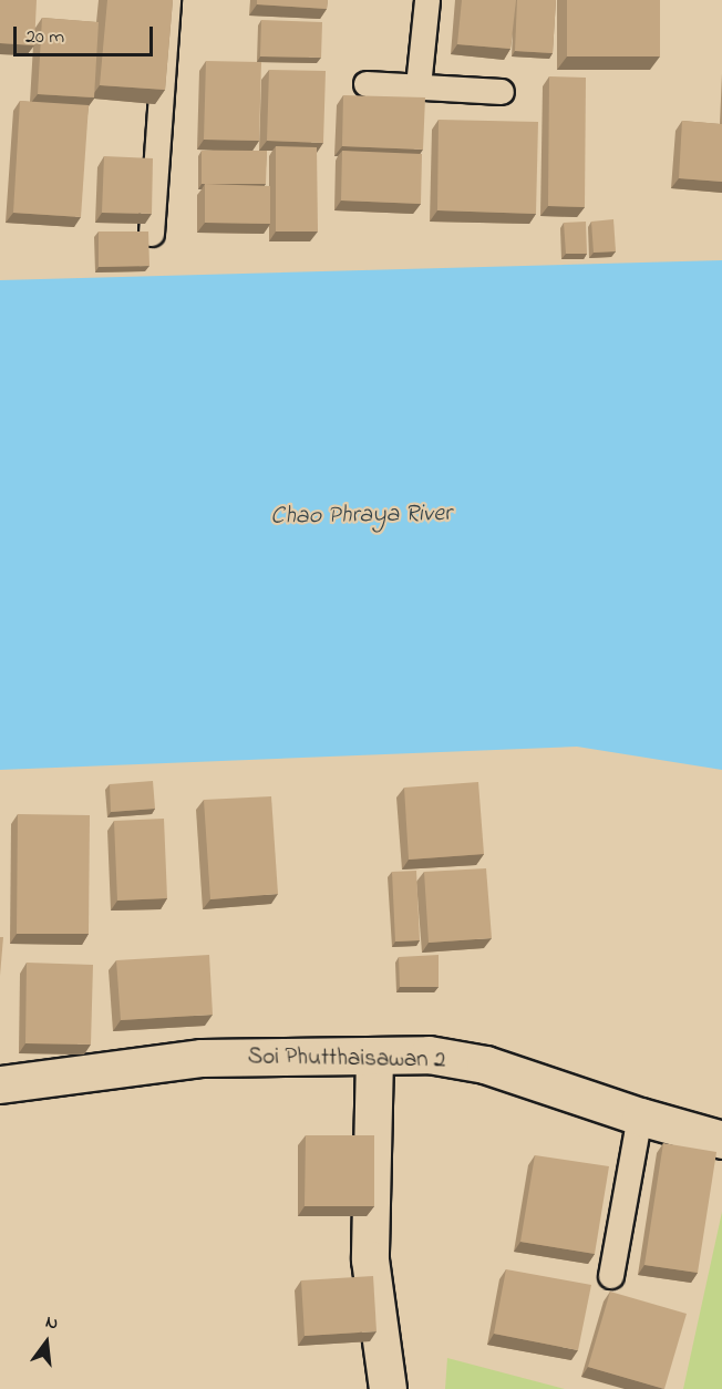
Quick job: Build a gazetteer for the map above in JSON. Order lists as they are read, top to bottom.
{
  "streets": {
    "street": ["Soi Phutthaisawan 2"]
  },
  "water": ["Chao Phraya River"],
  "scale_bar": "20 m",
  "north": "top"
}
